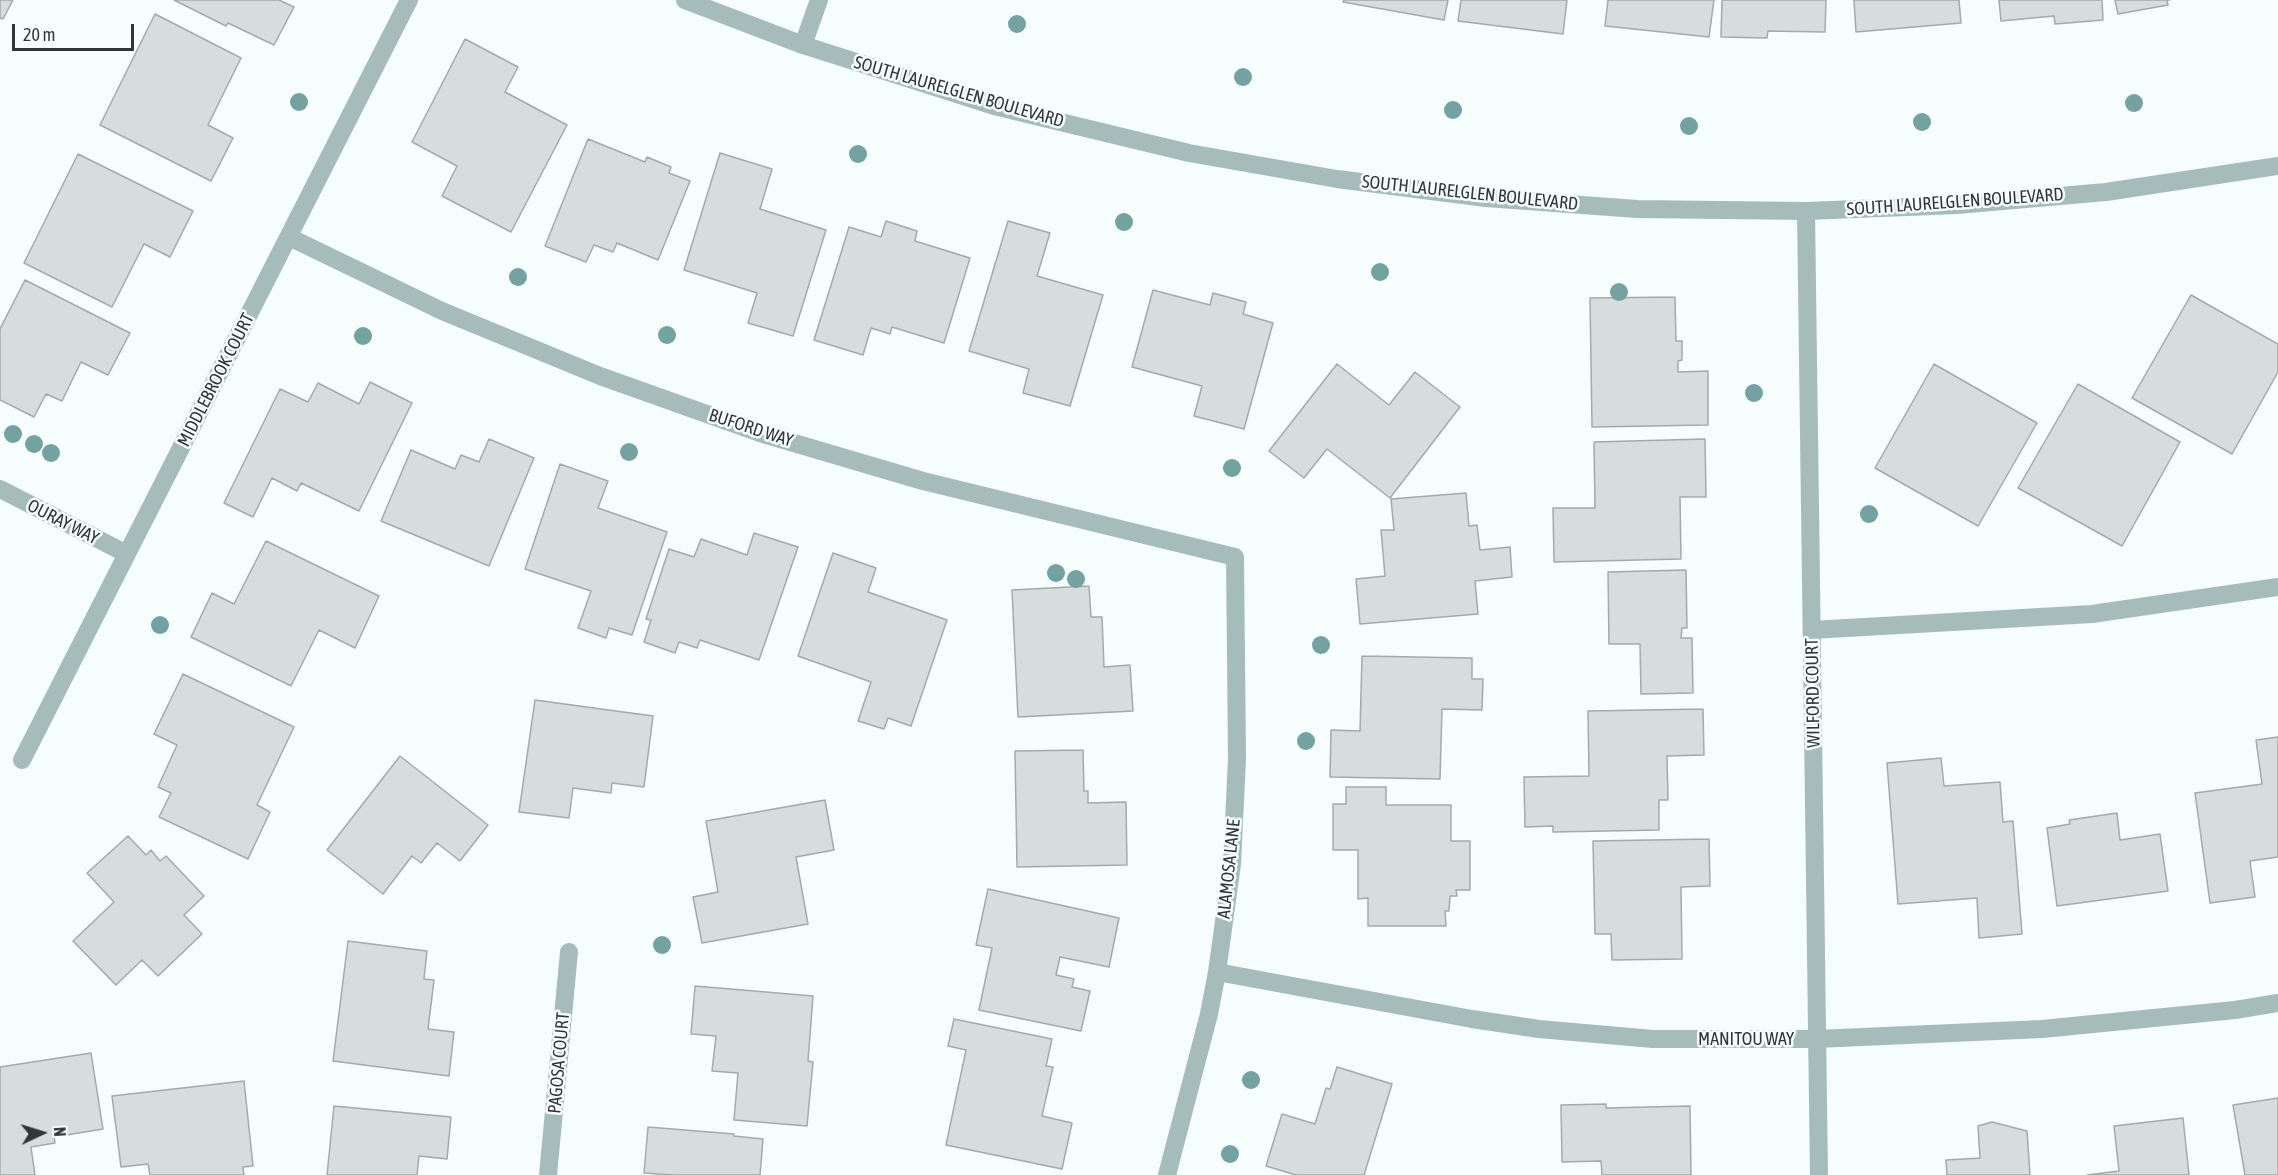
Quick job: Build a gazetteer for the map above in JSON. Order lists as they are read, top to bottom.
{
  "streets": {
    "street": [
      "SOUTH LAURELGLEN BOULEVARD",
      "MIDDLEBROOK COURT",
      "BUFORD WAY",
      "OURAY WAY",
      "WILFORD COURT",
      "ALAMOSA LANE",
      "MANITOU WAY",
      "PAGOSA COURT"
    ]
  },
  "crossings": [
    ["SOUTH LAURELGLEN BOULEVARD", "WILFORD COURT"],
    ["MIDDLEBROOK COURT", "BUFORD WAY"],
    ["MIDDLEBROOK COURT", "OURAY WAY"],
    ["BUFORD WAY", "ALAMOSA LANE"],
    ["WILFORD COURT", "MANITOU WAY"],
    ["ALAMOSA LANE", "MANITOU WAY"]
  ],
  "scale_bar": "20 m",
  "north": "right"
}
